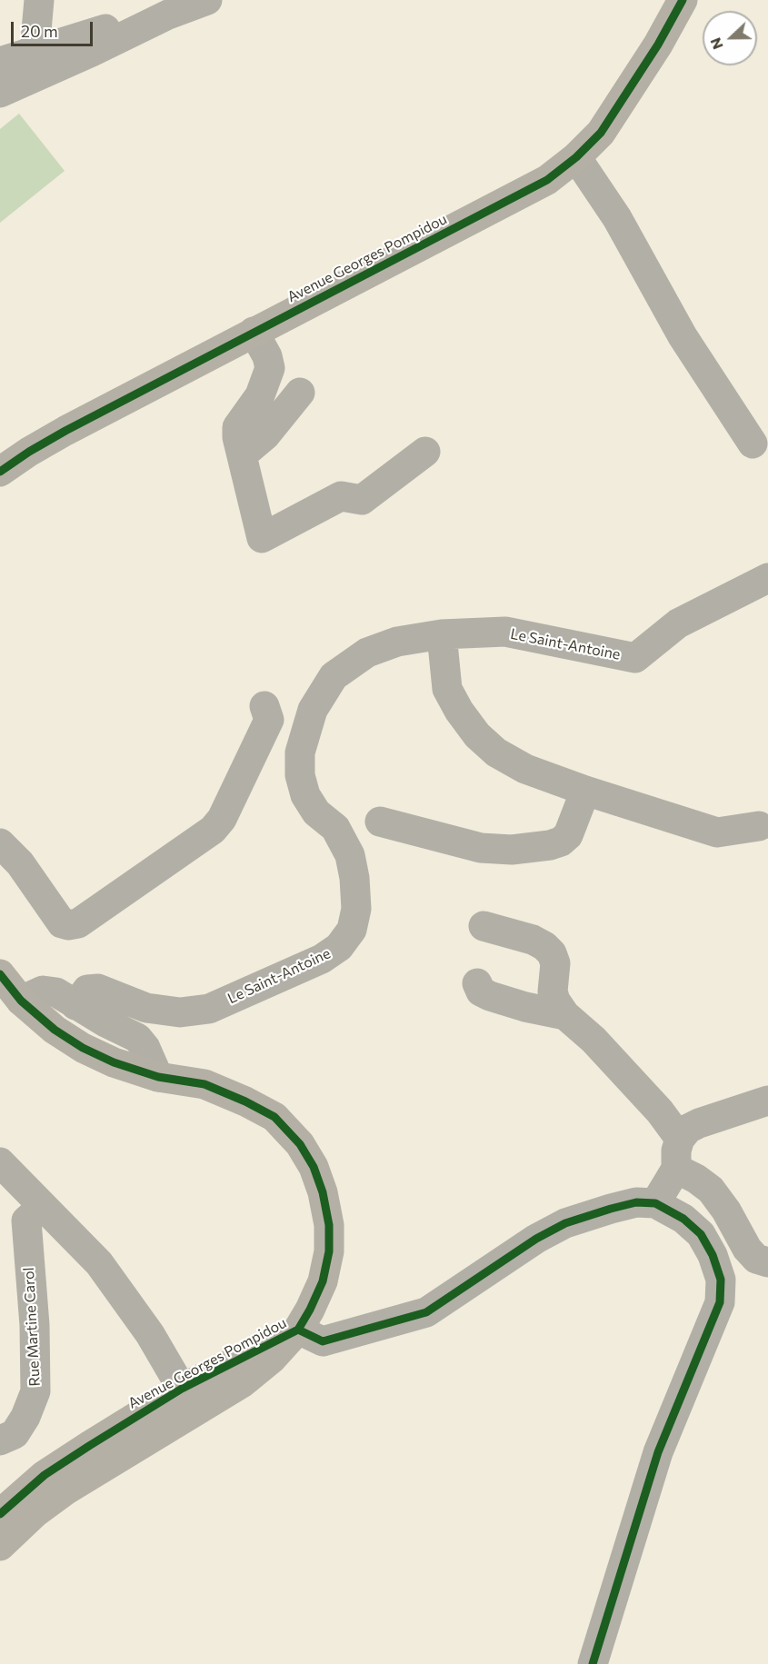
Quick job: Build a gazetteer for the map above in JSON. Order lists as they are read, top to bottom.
{
  "streets": {
    "main road": ["Avenue Georges Pompidou"],
    "street": ["Le Saint-Antoine", "Rue Martine Carol"]
  },
  "scale_bar": "20 m",
  "north": "left"
}
